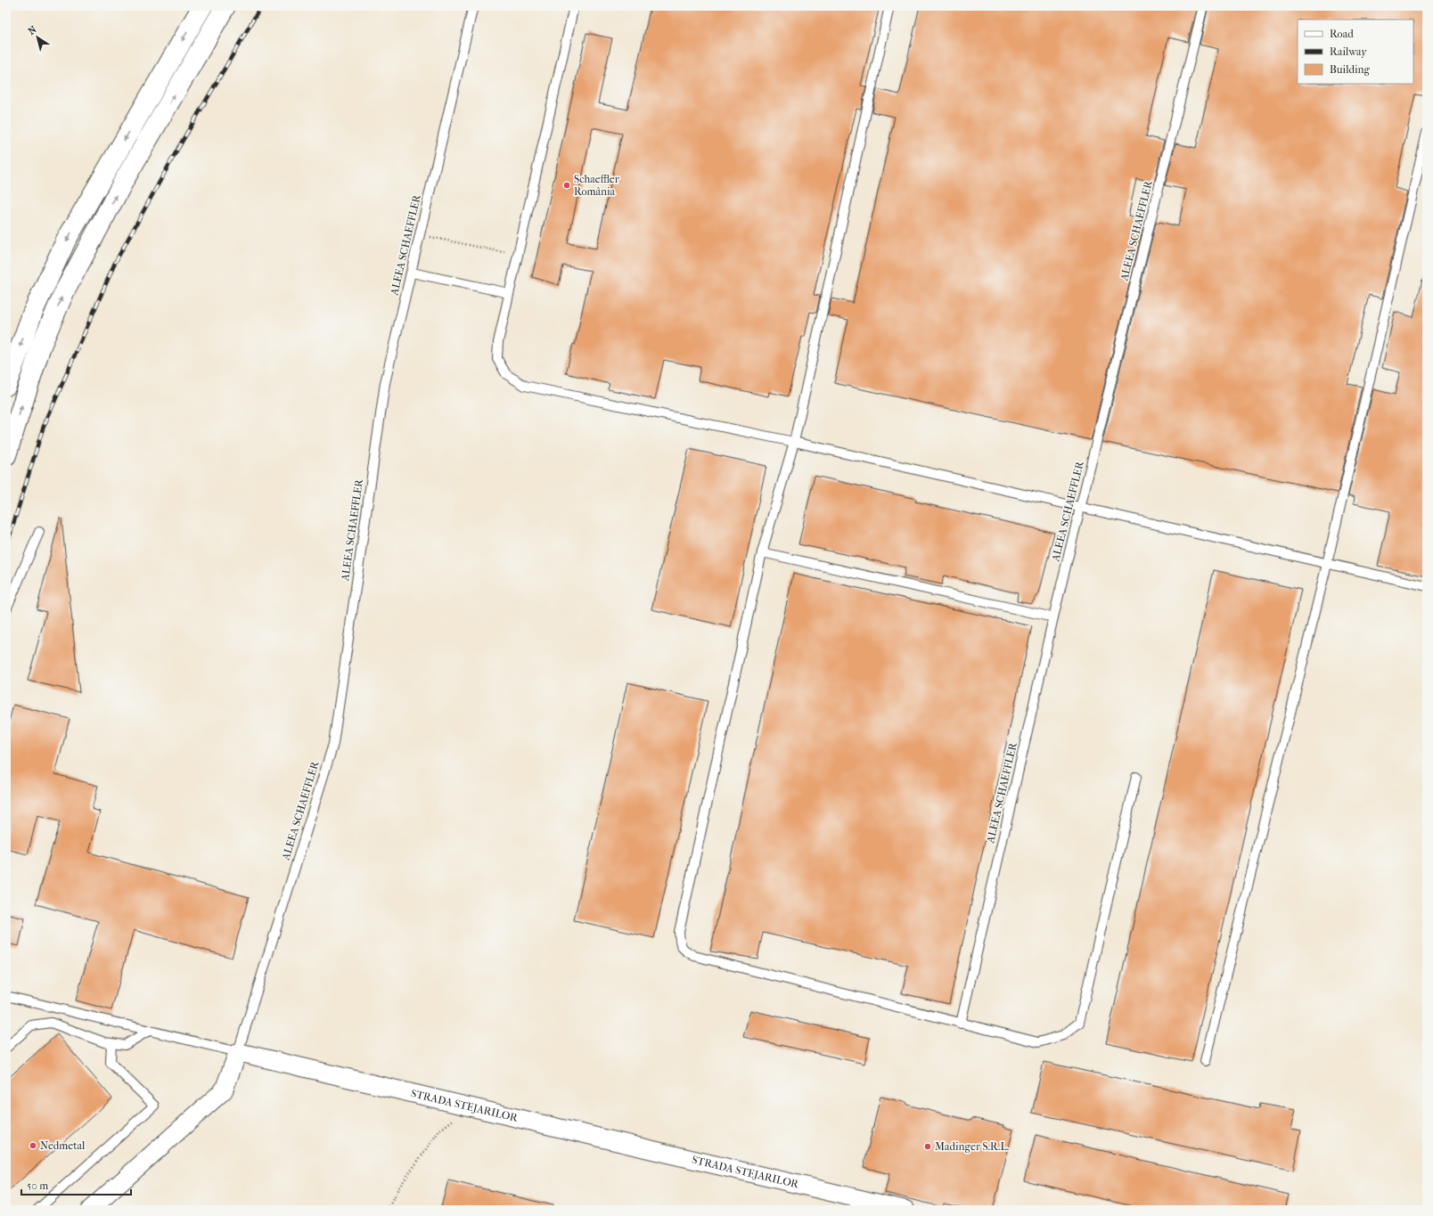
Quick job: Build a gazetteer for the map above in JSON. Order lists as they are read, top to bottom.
{
  "streets": {
    "street": ["STRADA STEJARILOR"],
    "lane": ["ALEEA SCHAEFFLER"]
  },
  "crossings": [
    ["ALEEA SCHAEFFLER", "STRADA STEJARILOR"]
  ],
  "places": ["Schaeffler România", "Nedmetal", "Madinger S.R.L."],
  "legend": ["Road", "Railway", "Building"],
  "scale_bar": "50 m",
  "north": "top left"
}
